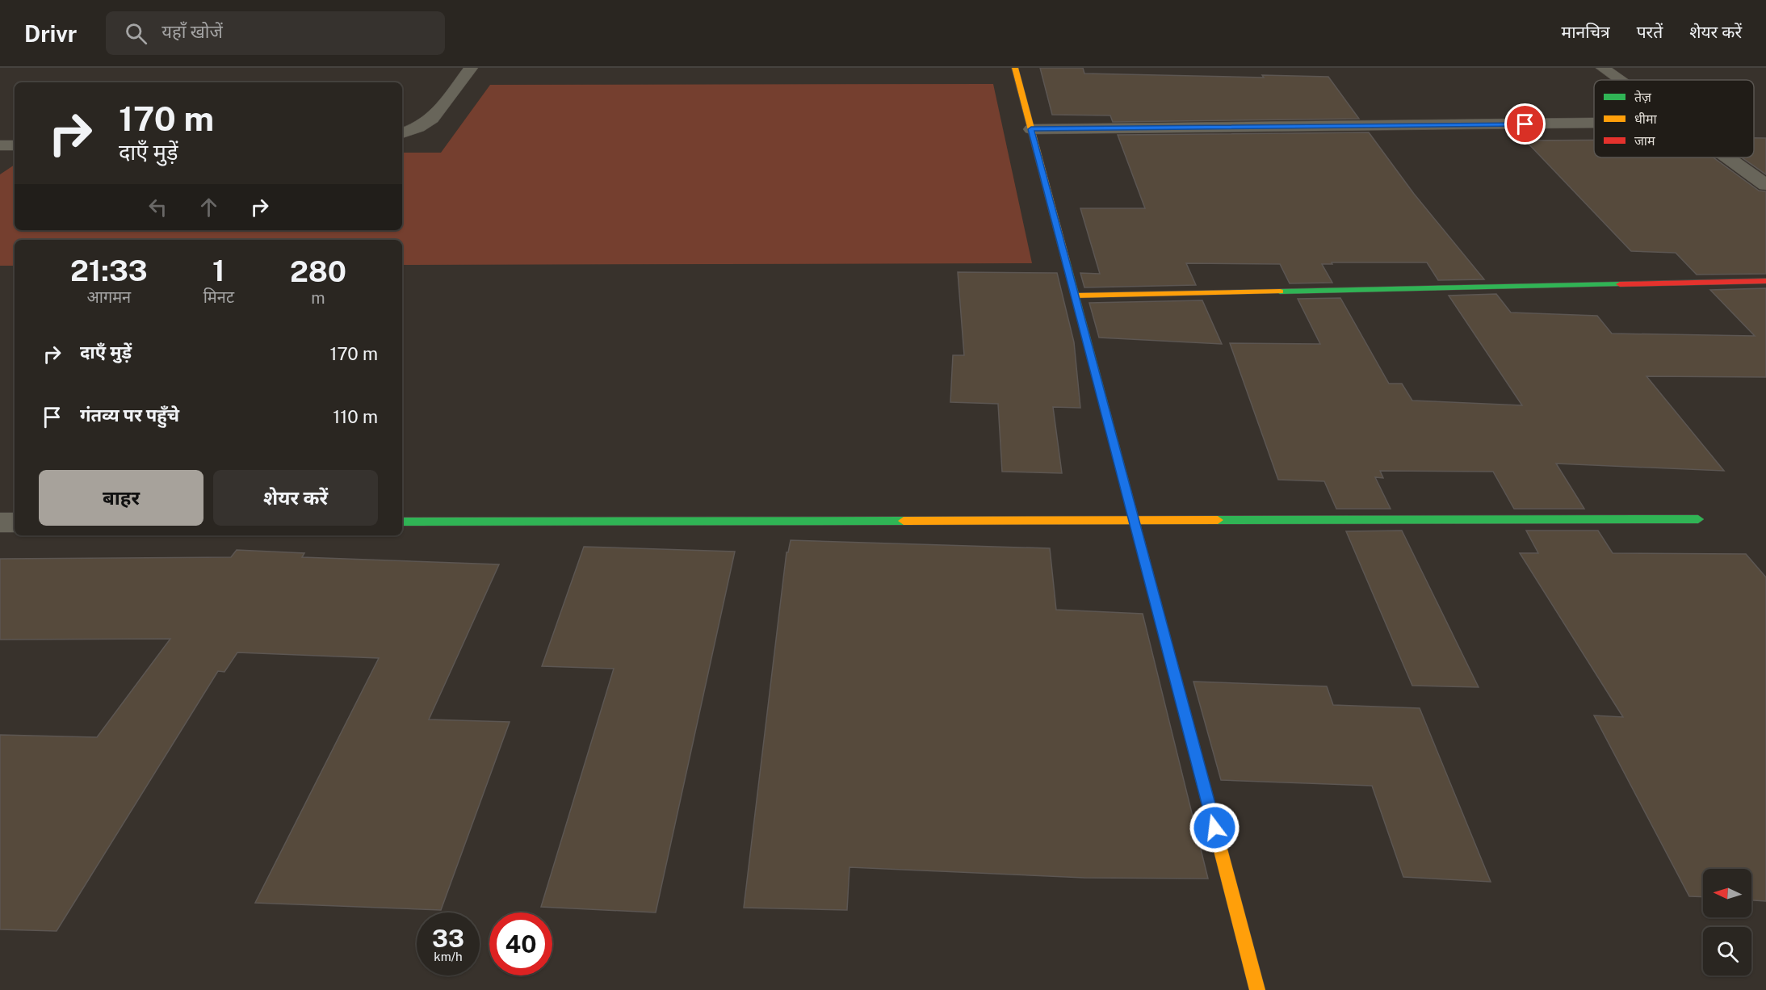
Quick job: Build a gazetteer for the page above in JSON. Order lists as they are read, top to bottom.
{
  "legend": ["तेज़", "धीमा", "जाम"],
  "north": "left",
  "page": {
    "header": "Drivr",
    "search": "यहाँ खोजें",
    "nav": ["मानचित्र", "परतें", "शेयर करें"],
    "turn": ["170 m", "दाएँ मुड़ें"],
    "eta": [
      "21:33",
      "आगमन",
      "1",
      "मिनट",
      "280",
      "m"
    ],
    "list": [
      {
        "name": "दाएँ मुड़ें",
        "value": "170 m"
      },
      {
        "name": "गंतव्य पर पहुँचे",
        "value": "110 m"
      }
    ],
    "buttons": ["बाहर", "शेयर करें"],
    "speed": "33 km/h",
    "limit": "40"
  }
}
